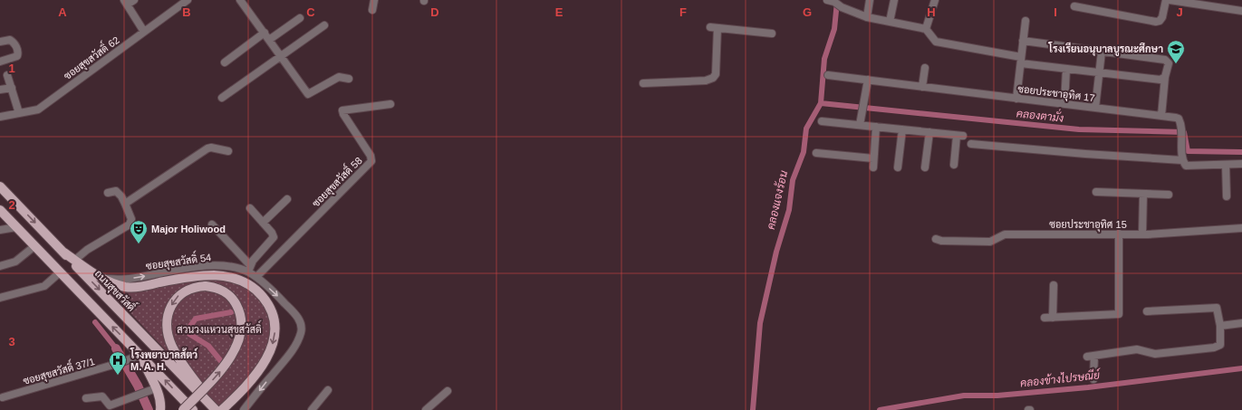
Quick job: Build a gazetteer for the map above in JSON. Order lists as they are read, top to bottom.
{
  "streets": {
    "main road": ["ถนนสุขสวัสดิ์"],
    "street": [
      "ซอยสุขสวัสดิ์ 62",
      "ซอยประชาอุทิศ 17",
      "ซอยสุขสวัสดิ์ 58",
      "ซอยประชาอุทิศ 15",
      "ซอยสุขสวัสดิ์ 54",
      "ซอยสุขสวัสดิ์ 37/1"
    ]
  },
  "crossings": [
    ["ซอยสุขสวัสดิ์ 58", "ซอยสุขสวัสดิ์ 54"]
  ],
  "water": ["คลองตามั่ง", "คลองแจงร้อน", "คลองข้างไปรษณีย์"],
  "parks": ["สวนวงแหวนสุขสวัสดิ์"],
  "places": {
    "school or university": ["โรงเรียนอนุบาลบูรณะศึกษา"],
    "theatre": ["Major Holiwood"],
    "hospital": ["โรงพยาบาลส้ตว์ M. A. H."]
  },
  "grid": {
    "columns": [
      "A",
      "B",
      "C",
      "D",
      "E",
      "F",
      "G",
      "H",
      "I",
      "J"
    ],
    "rows": ["1", "2", "3"]
  }
}
